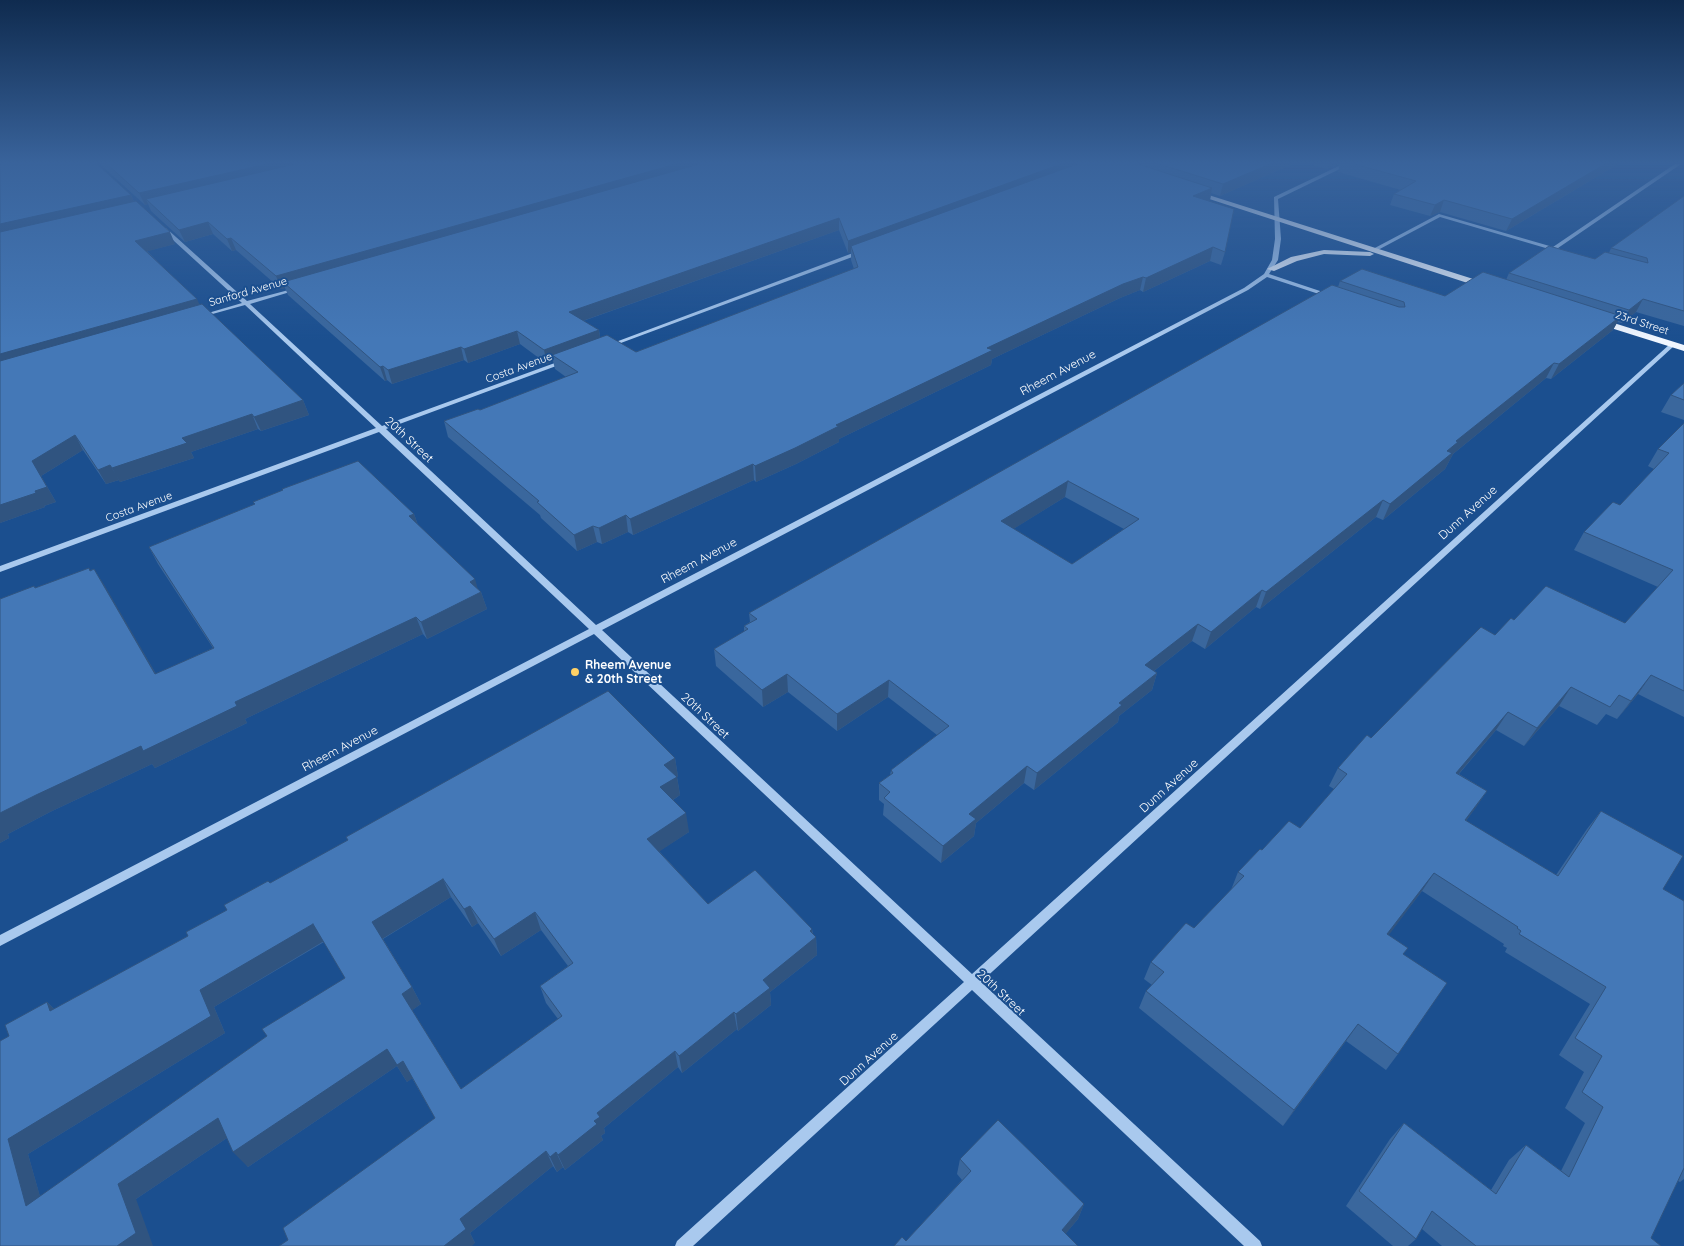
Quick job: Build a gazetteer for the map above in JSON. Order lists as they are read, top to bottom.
{
  "streets": {
    "main road": ["23rd Street"],
    "street": [
      "Sanford Avenue",
      "Costa Avenue",
      "Rheem Avenue",
      "20th Street",
      "Dunn Avenue"
    ]
  },
  "crossings": [
    ["Sanford Avenue", "20th Street"],
    ["23rd Street", "Dunn Avenue"],
    ["Costa Avenue", "20th Street"],
    ["Rheem Avenue", "20th Street"],
    ["20th Street", "Dunn Avenue"]
  ],
  "places": ["Rheem Avenue & 20th Street"]
}
